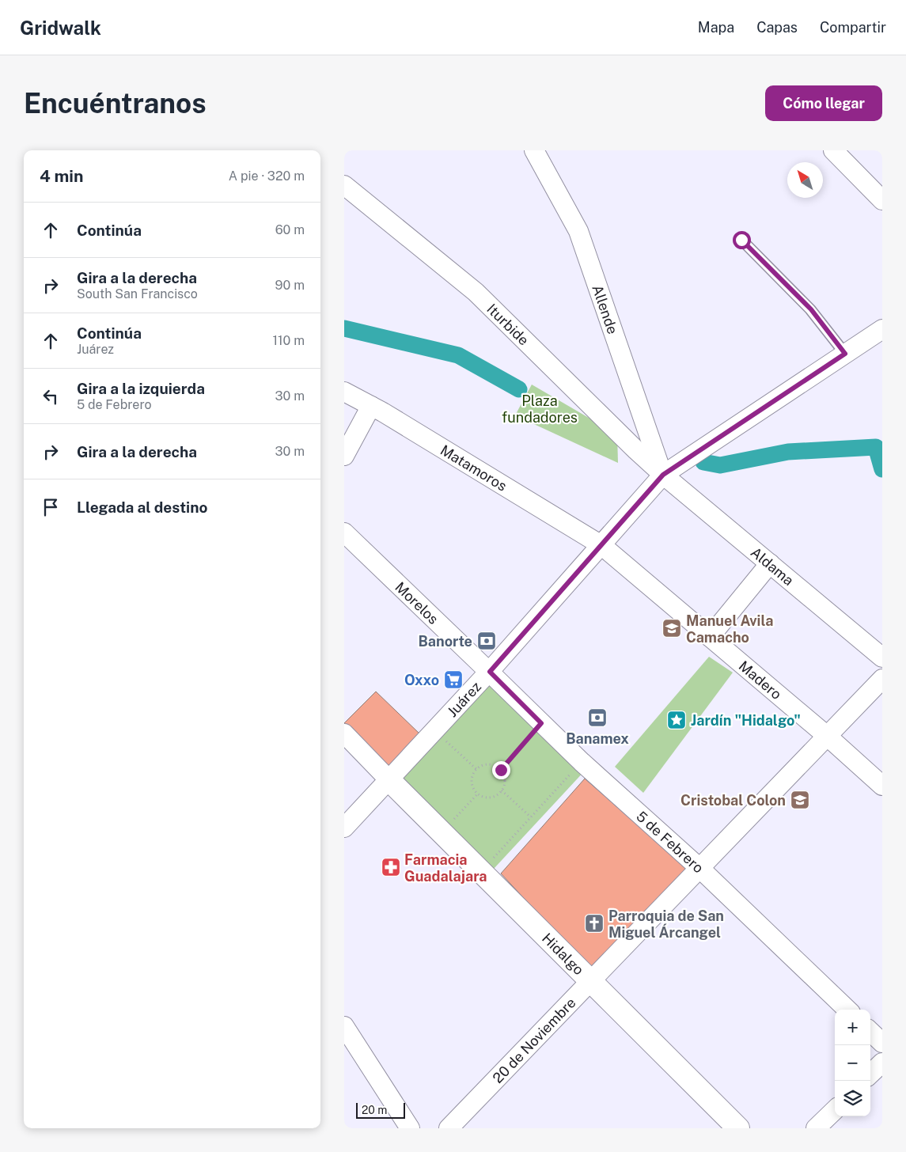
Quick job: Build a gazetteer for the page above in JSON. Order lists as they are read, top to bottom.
{
  "streets": {
    "street": [
      "Allende",
      "Iturbide",
      "Matamoros",
      "Aldama",
      "Morelos",
      "Madero",
      "Juárez",
      "5 de Febrero",
      "Hidalgo",
      "20 de Noviembre"
    ]
  },
  "crossings": [
    ["Allende", "Iturbide"],
    ["Allende", "Aldama"],
    ["Allende", "Juárez"],
    ["Iturbide", "Aldama"],
    ["Iturbide", "Juárez"],
    ["Matamoros", "Madero"],
    ["Matamoros", "Juárez"],
    ["Aldama", "Juárez"],
    ["Morelos", "Juárez"],
    ["Morelos", "5 de Febrero"],
    ["Madero", "Juárez"],
    ["Madero", "20 de Noviembre"],
    ["Juárez", "5 de Febrero"],
    ["Juárez", "Hidalgo"],
    ["5 de Febrero", "20 de Noviembre"],
    ["Hidalgo", "20 de Noviembre"]
  ],
  "parks": ["Plaza fundadores"],
  "places": {
    "school or university": ["Manuel Avila Camacho", "Cristobal Colon"],
    "bank": ["Banorte", "Banamex"],
    "supermarket": ["Oxxo"],
    "place": ["Jardín \"Hidalgo\""],
    "pharmacy": ["Farmacia Guadalajara"],
    "church": ["Parroquia de San Miguel Árcangel"]
  },
  "scale_bar": "20 m",
  "north": "top left",
  "page": {
    "header": "Gridwalk",
    "nav": ["Mapa", "Capas", "Compartir"],
    "buttons": "Cómo llegar",
    "title": "Encuéntranos",
    "heading": ["4 min", "A pie · 320 m"],
    "list": [
      ["Continúa", "60 m"],
      ["Gira a la derecha", "South San Francisco", "90 m"],
      ["Continúa", "Juárez", "110 m"],
      ["Gira a la izquierda", "5 de Febrero", "30 m"],
      ["Gira a la derecha", "30 m"],
      "Llegada al destino"
    ],
    "map_buttons": ["+", "−"],
    "scale": "20 m"
  }
}
